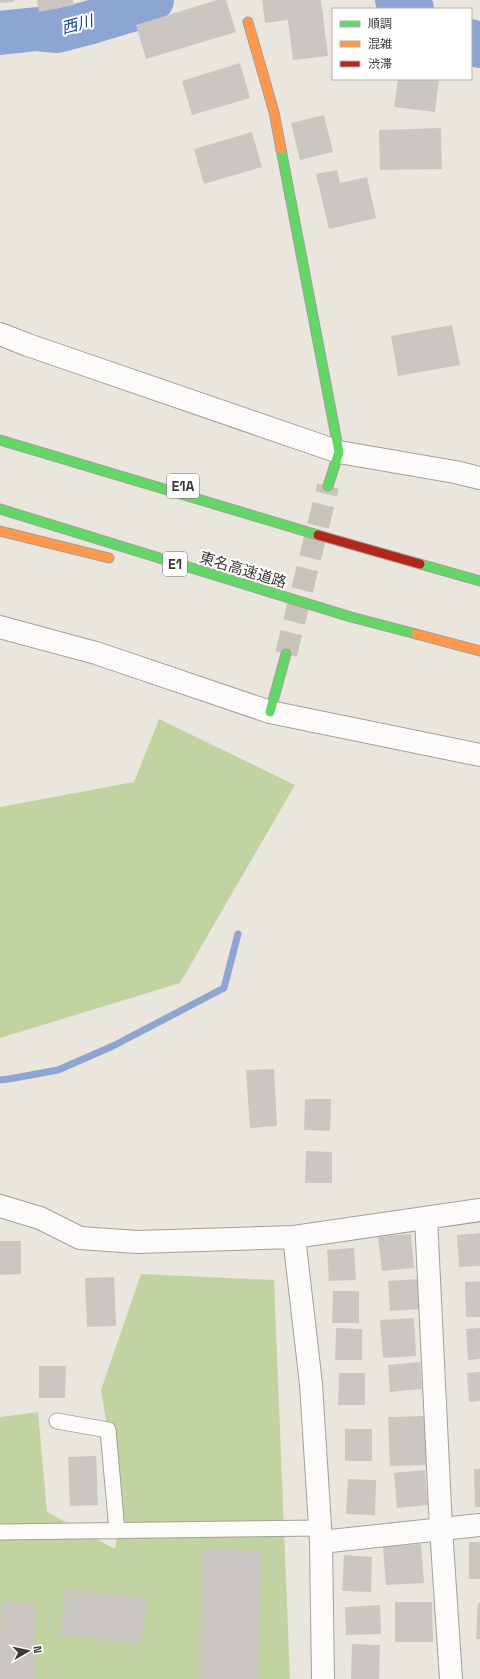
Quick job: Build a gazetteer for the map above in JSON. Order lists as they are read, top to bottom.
{
  "streets": {
    "main road": ["E1A", "E1", "東名高速道路"]
  },
  "water": ["西川"],
  "legend": ["順調", "混雑", "渋滞"],
  "north": "right"
}
